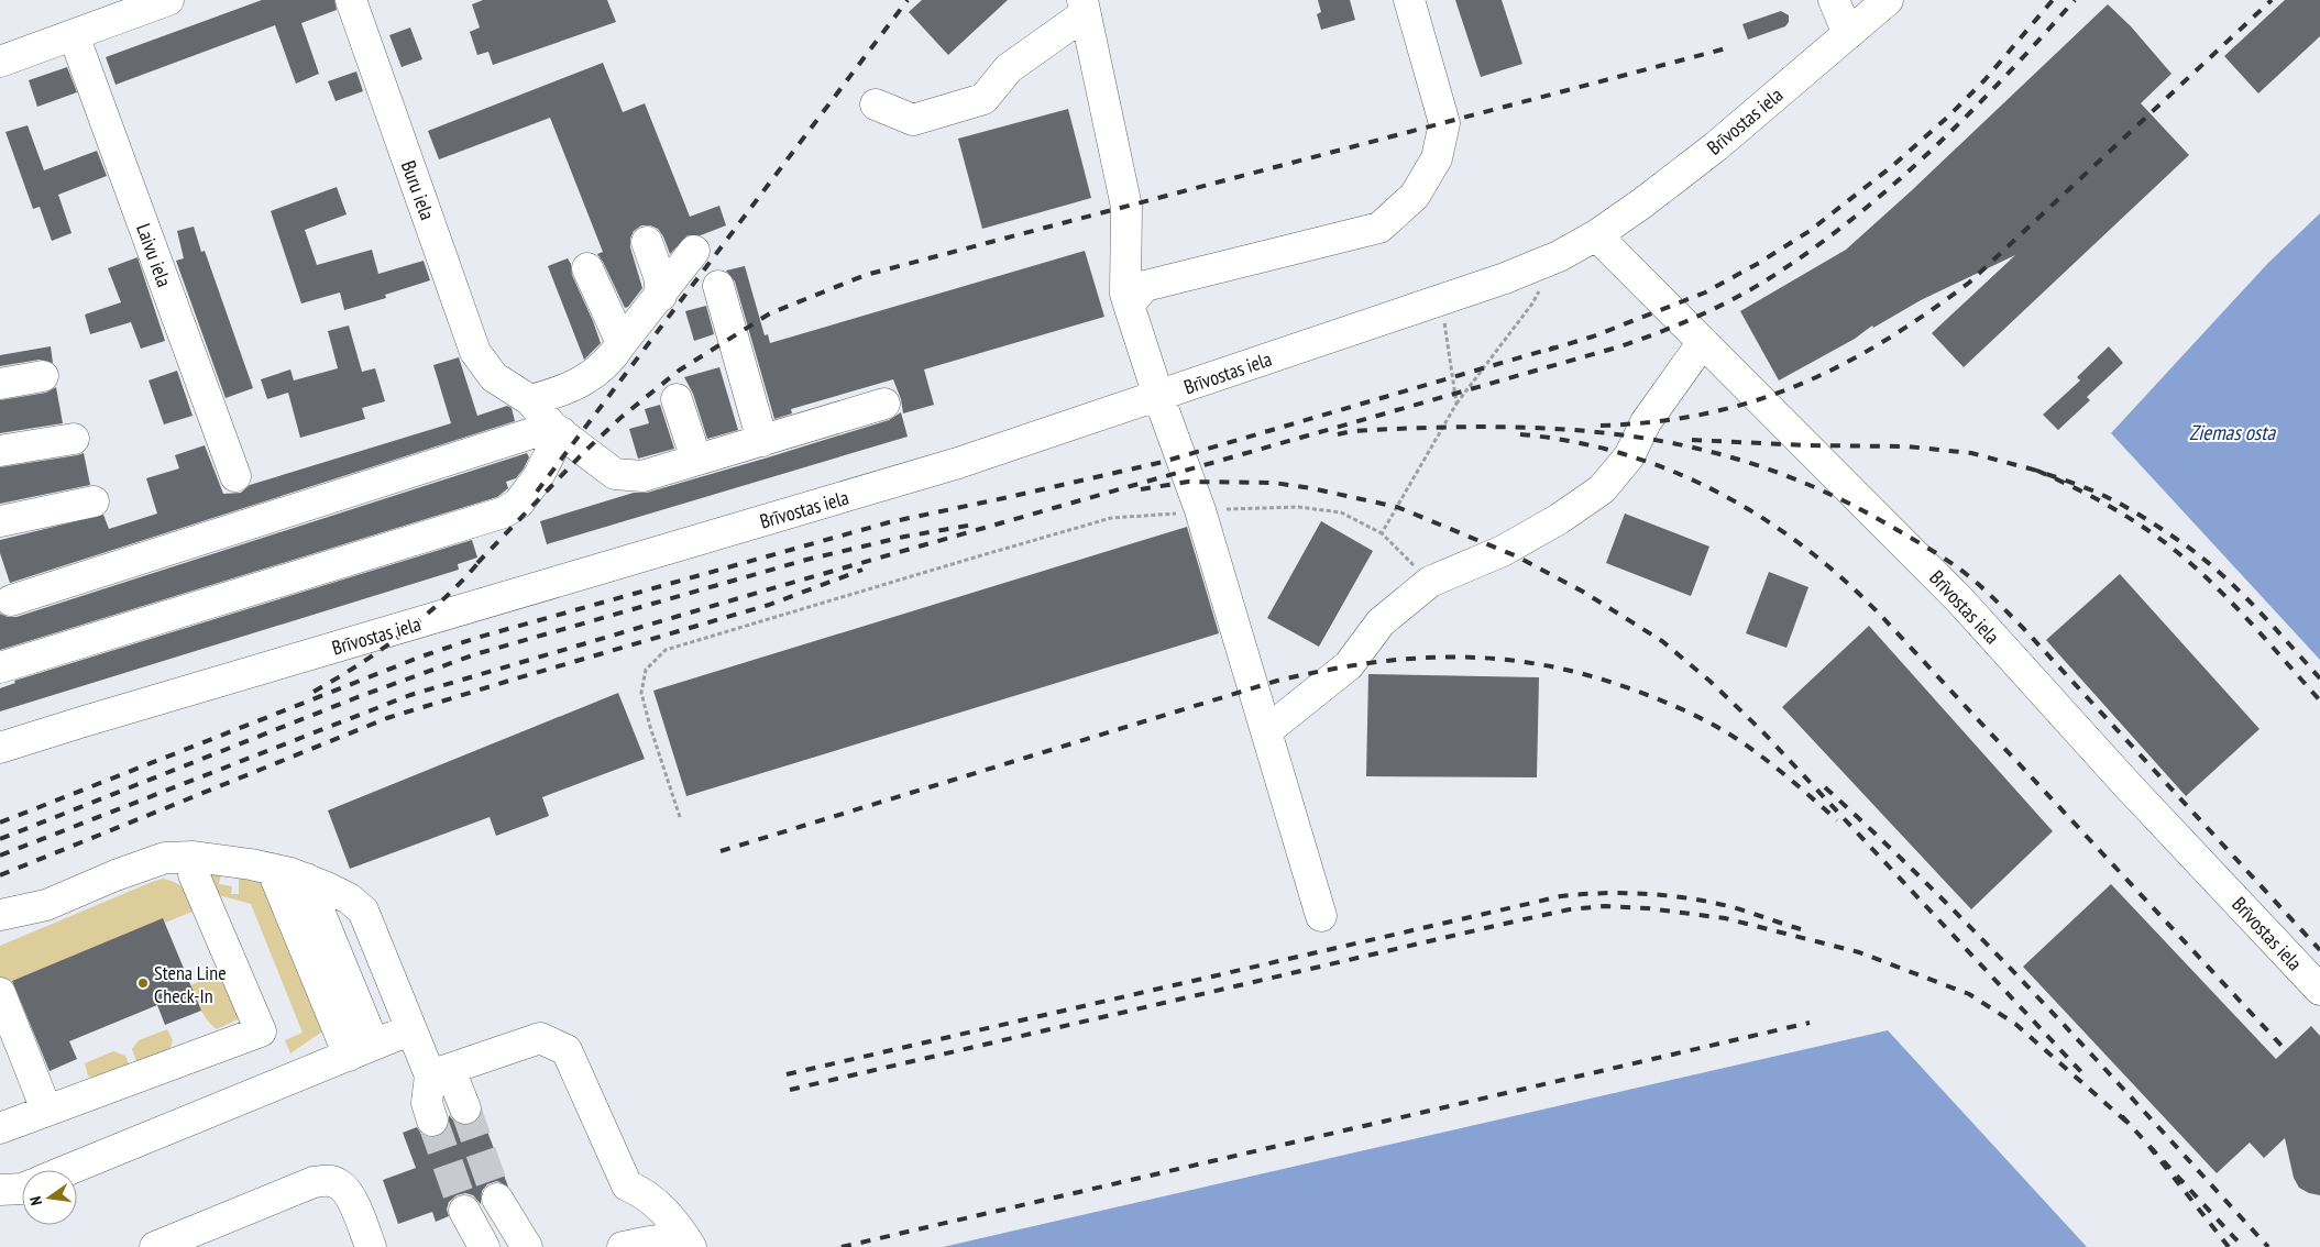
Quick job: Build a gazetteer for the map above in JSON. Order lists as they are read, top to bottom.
{
  "streets": {
    "street": ["Brīvostas iela", "Buru iela", "Laivu iela"]
  },
  "water": ["Ziemas osta"],
  "places": ["Stena Line Check-In"],
  "north": "left"
}
